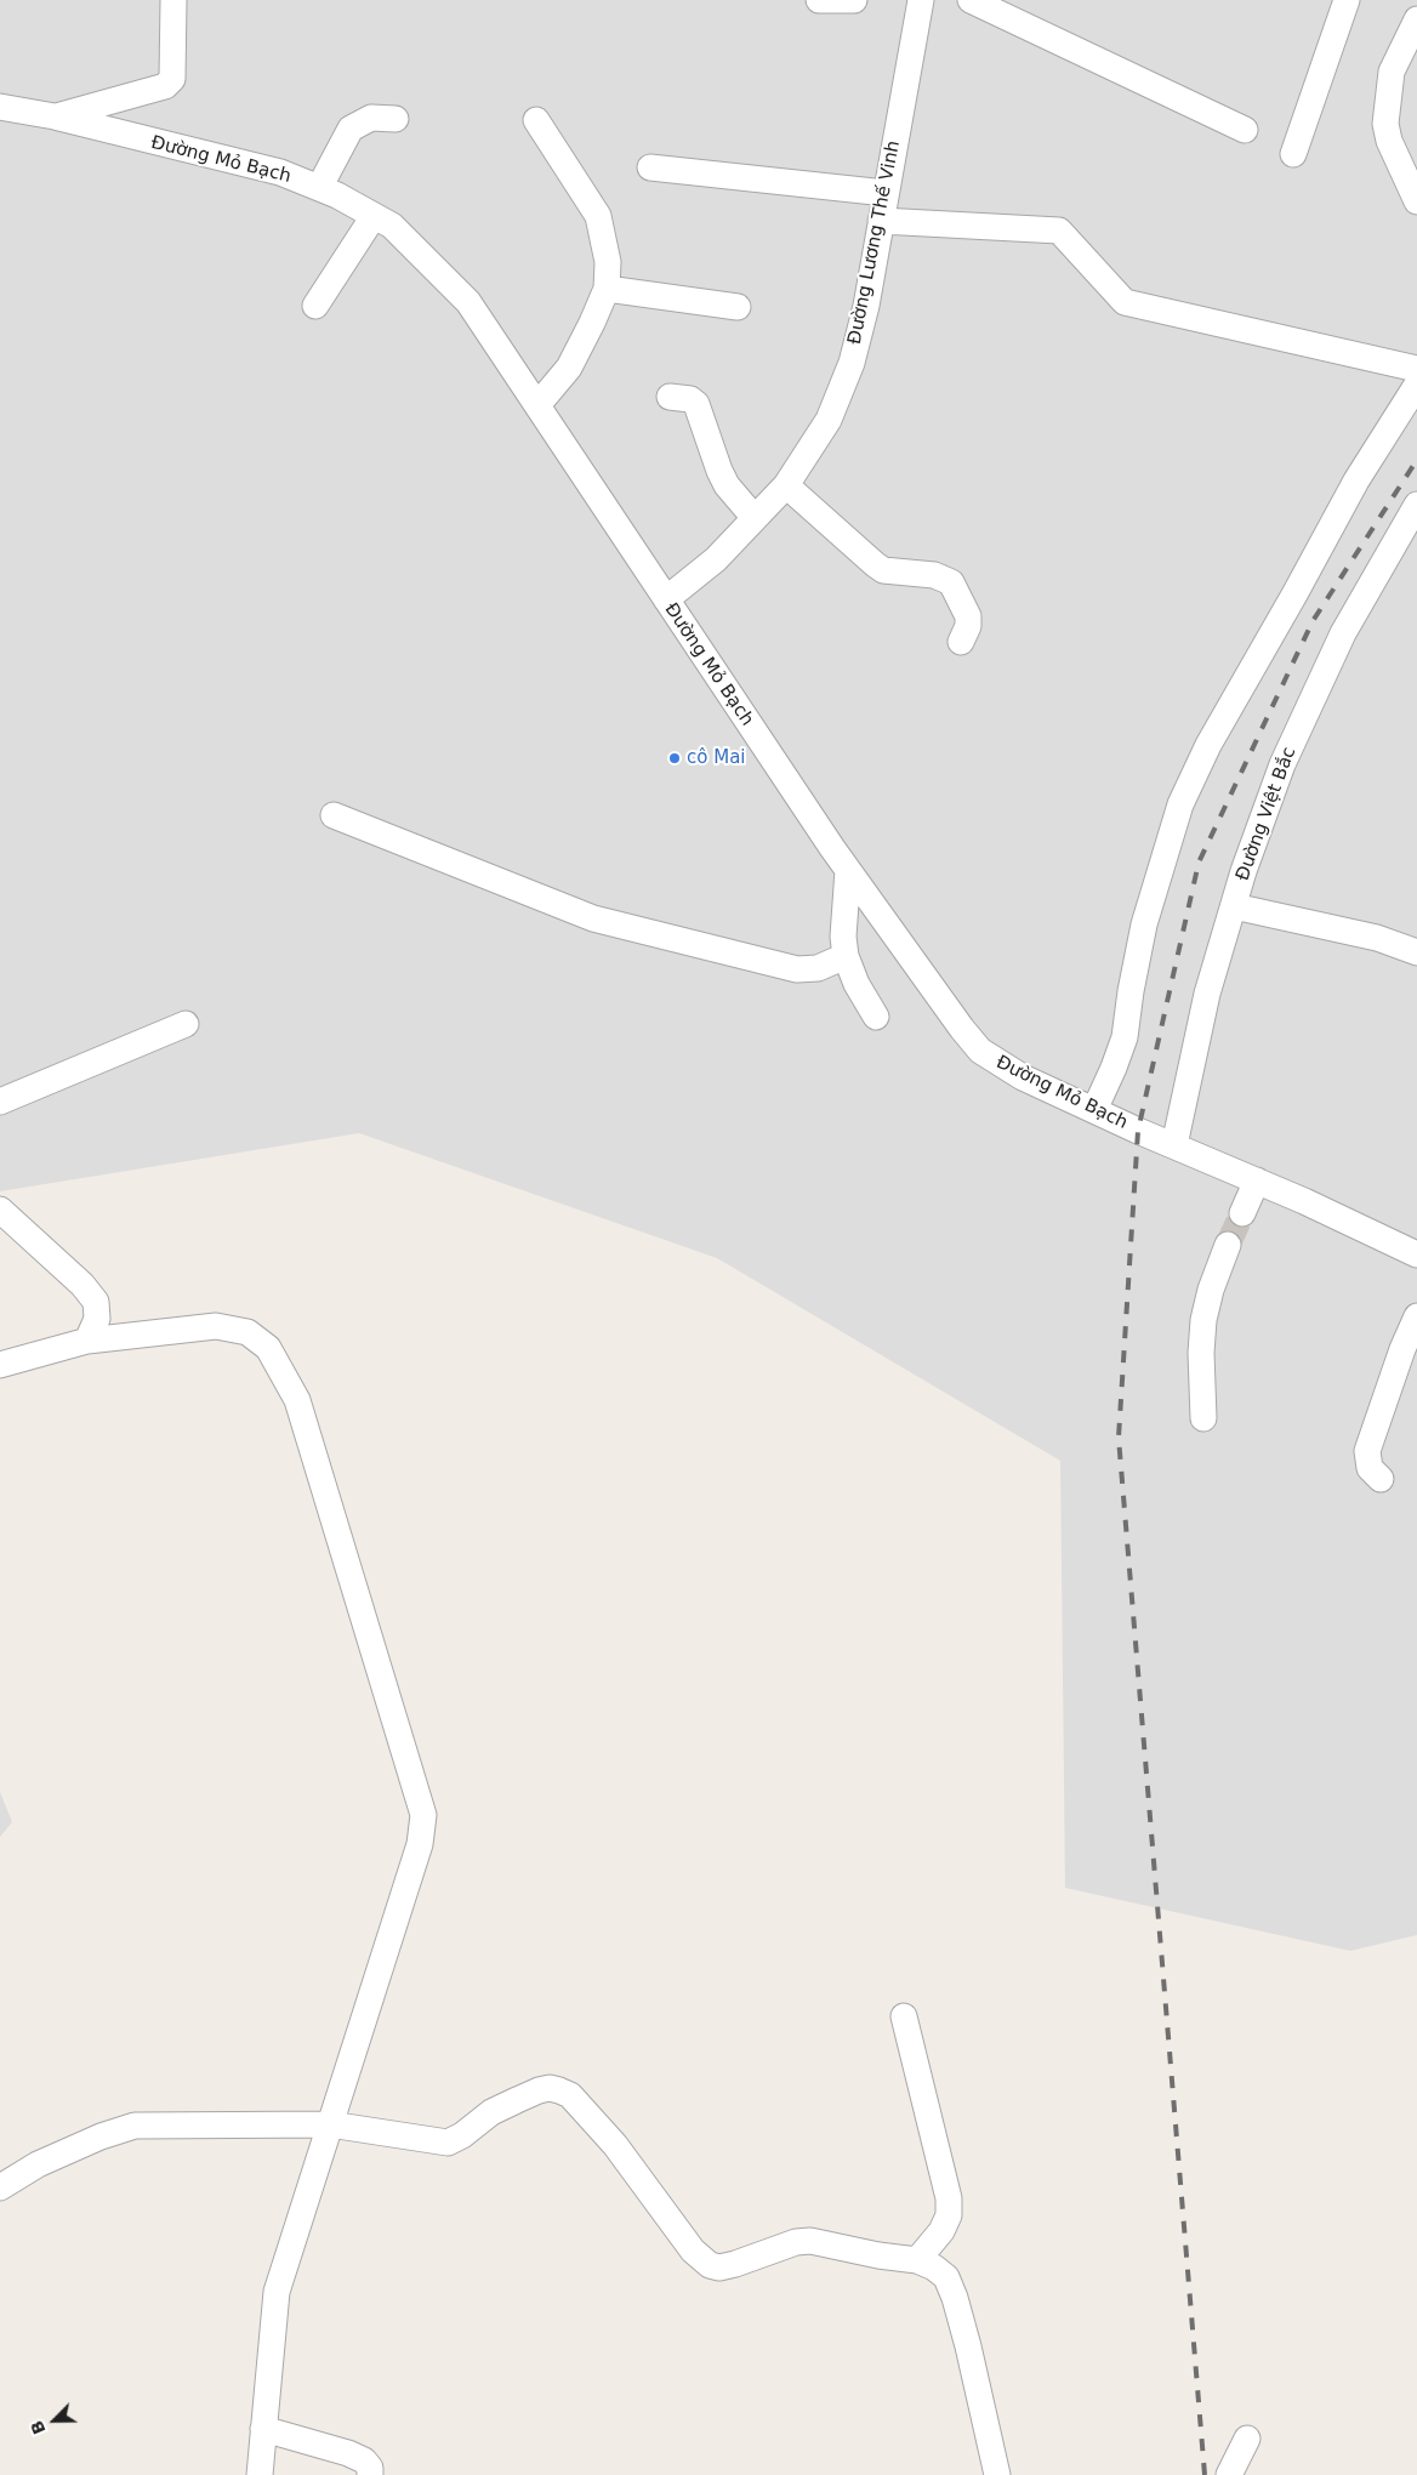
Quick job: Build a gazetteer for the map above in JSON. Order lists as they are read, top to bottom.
{
  "streets": {
    "street": ["Đường Mỏ Bạch", "Đường Lương Thế Vinh", "Đường Việt Bắc"]
  },
  "crossings": [
    ["Đường Mỏ Bạch", "Đường Lương Thế Vinh"],
    ["Đường Mỏ Bạch", "Đường Việt Bắc"]
  ],
  "places": ["cô Mai"],
  "north": "bottom left"
}
